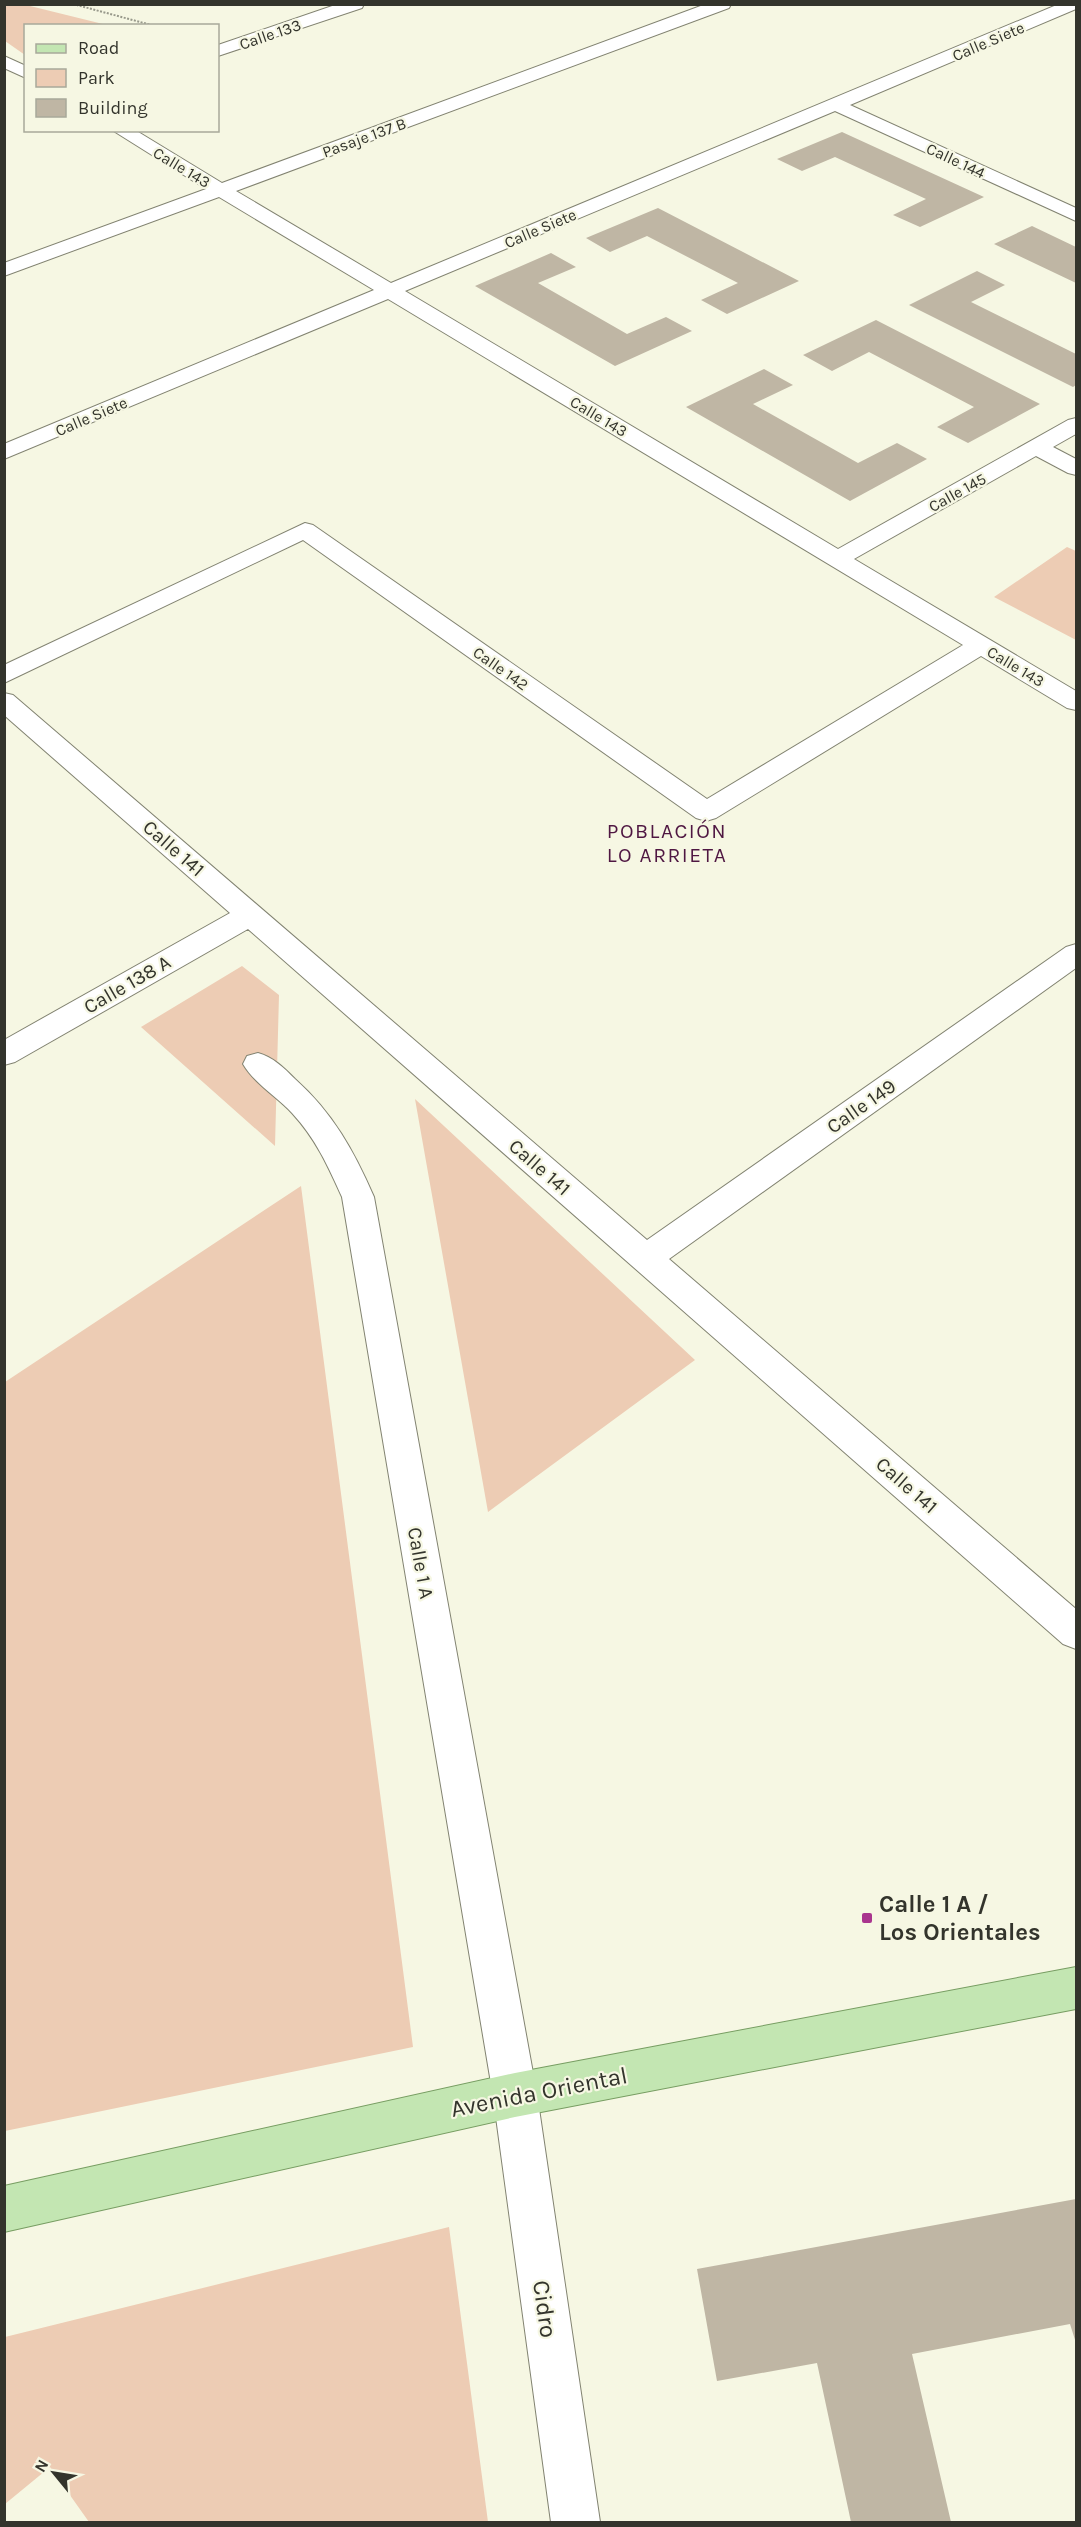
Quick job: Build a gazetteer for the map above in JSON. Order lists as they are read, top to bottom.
{
  "streets": {
    "main road": ["Avenida Oriental"],
    "street": [
      "Calle 133",
      "Calle Siete",
      "Pasaje 137 B",
      "Calle 144",
      "Calle 143",
      "Calle 145",
      "Calle 142",
      "Calle 141",
      "Calle 138 A",
      "Calle 149",
      "Calle 1 A",
      "Cidro"
    ]
  },
  "crossings": [
    ["Calle Siete", "Calle 144"],
    ["Calle Siete", "Calle 143"],
    ["Pasaje 137 B", "Calle 143"],
    ["Calle 143", "Calle 145"],
    ["Calle 143", "Calle 142"],
    ["Calle 141", "Calle 138 A"],
    ["Calle 141", "Calle 149"],
    ["Calle 1 A", "Avenida Oriental"],
    ["Calle 1 A", "Cidro"],
    ["Avenida Oriental", "Cidro"]
  ],
  "districts": ["POBLACIÓN LO ARRIETA"],
  "places": {
    "transit": ["Calle 1 A / Los Orientales"]
  },
  "legend": ["Road", "Park", "Building"],
  "north": "top left"
}
